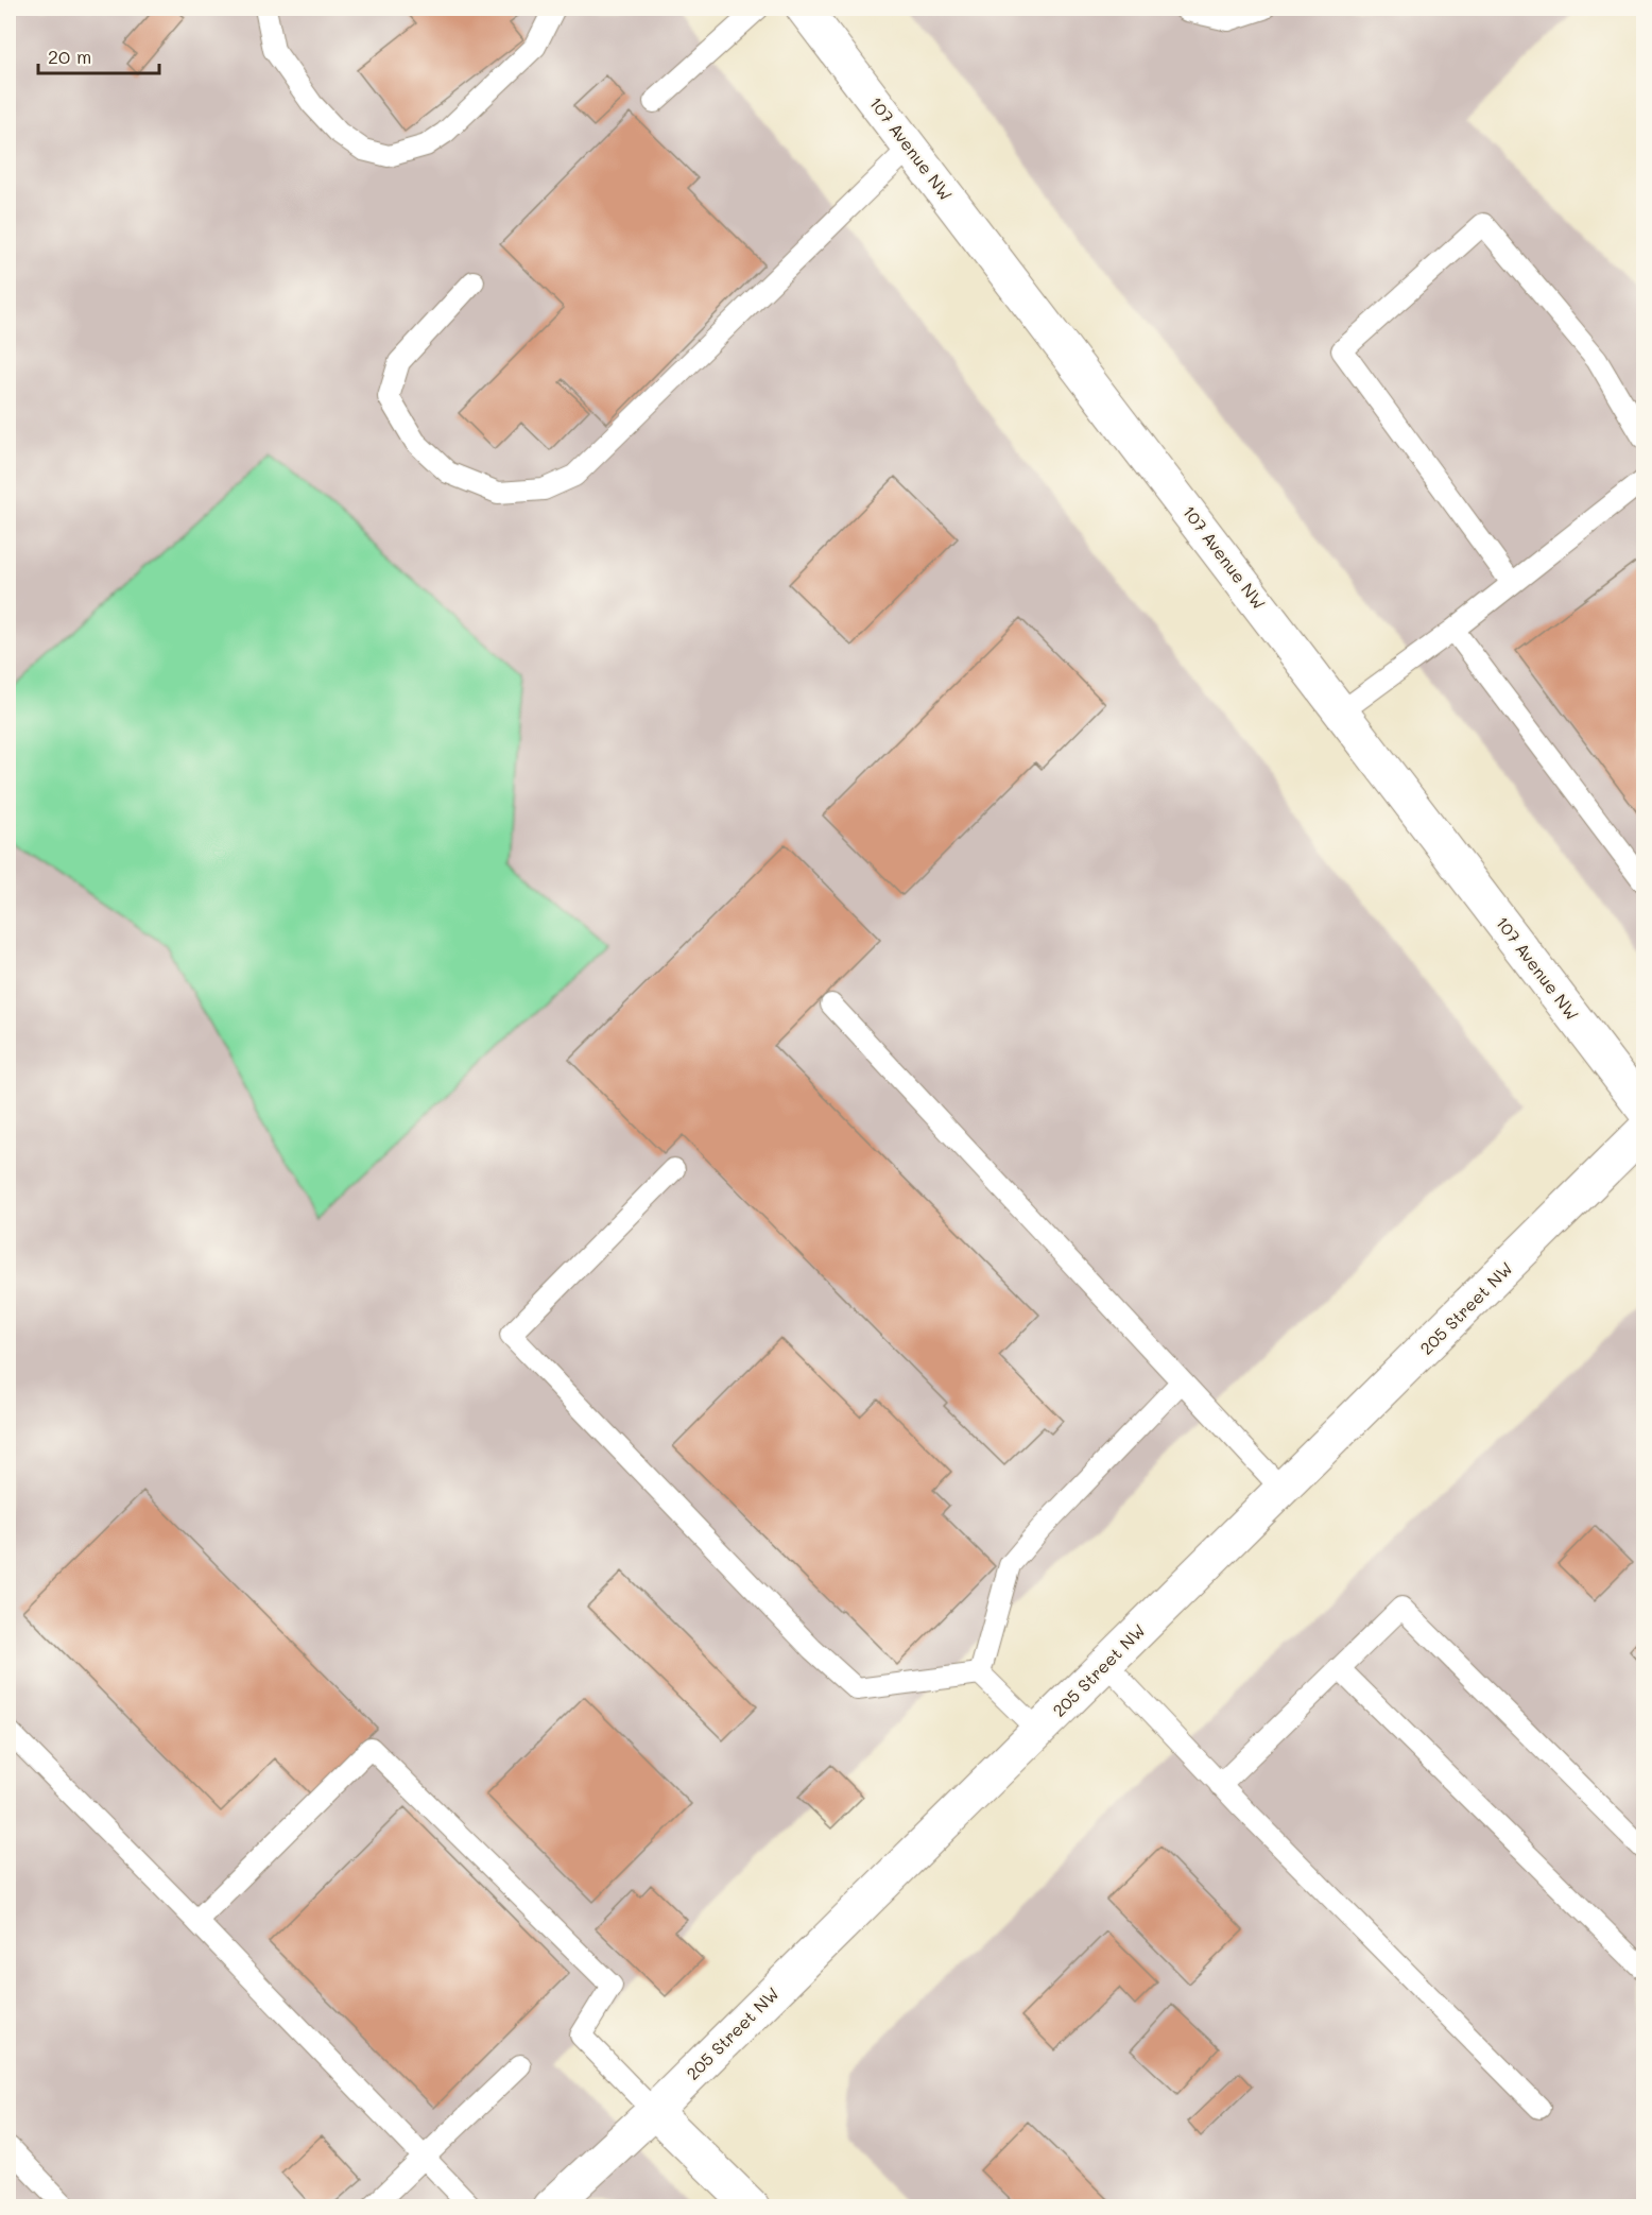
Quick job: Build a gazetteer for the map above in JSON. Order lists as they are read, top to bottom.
{
  "streets": {
    "street": ["107 Avenue NW", "205 Street NW"]
  },
  "scale_bar": "20 m"
}
